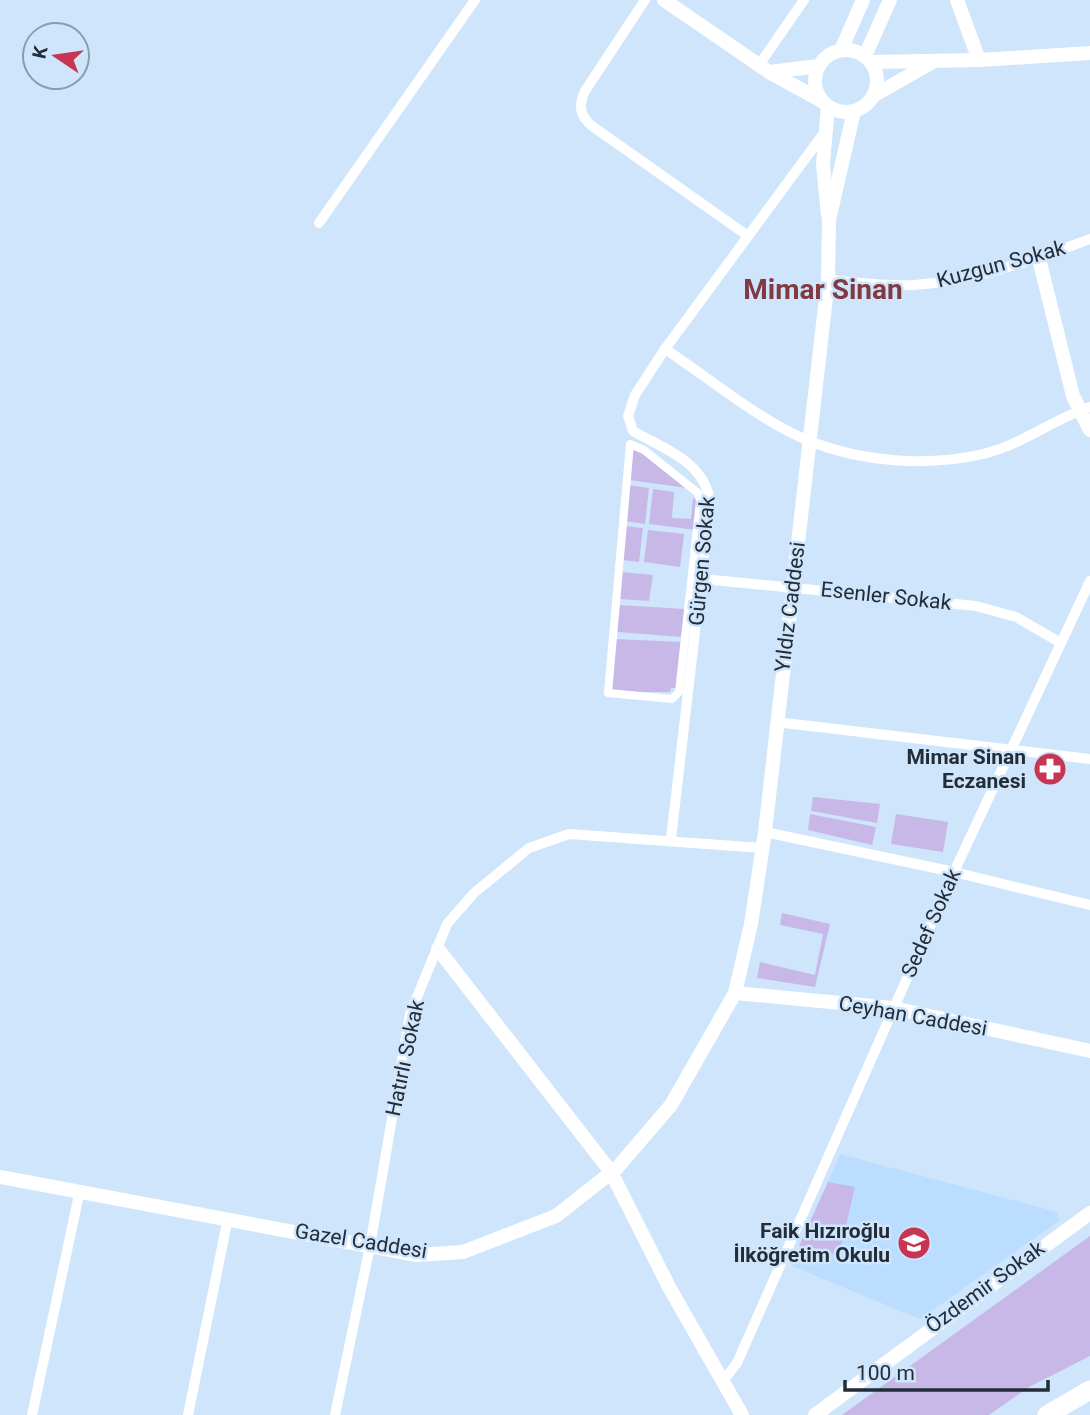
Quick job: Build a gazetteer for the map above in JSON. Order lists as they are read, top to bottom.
{
  "streets": {
    "street": [
      "Kuzgun Sokak",
      "Gürgen Sokak",
      "Esenler Sokak",
      "Yıldız Caddesi",
      "Sedef Sokak",
      "Ceyhan Caddesi",
      "Hatırlı Sokak",
      "Gazel Caddesi",
      "Özdemir Sokak"
    ]
  },
  "crossings": [
    ["Kuzgun Sokak", "Yıldız Caddesi"],
    ["Gürgen Sokak", "Esenler Sokak"],
    ["Gürgen Sokak", "Yıldız Caddesi"],
    ["Gürgen Sokak", "Hatırlı Sokak"],
    ["Esenler Sokak", "Yıldız Caddesi"],
    ["Esenler Sokak", "Sedef Sokak"],
    ["Yıldız Caddesi", "Ceyhan Caddesi"],
    ["Yıldız Caddesi", "Hatırlı Sokak"],
    ["Yıldız Caddesi", "Gazel Caddesi"],
    ["Sedef Sokak", "Ceyhan Caddesi"],
    ["Ceyhan Caddesi", "Gazel Caddesi"],
    ["Hatırlı Sokak", "Gazel Caddesi"]
  ],
  "districts": ["Mimar Sinan"],
  "places": {
    "pharmacy": ["Mimar Sinan Eczanesi"],
    "school or university": ["Faik Hızıroğlu İlköğretim Okulu"]
  },
  "scale_bar": "100 m",
  "north": "left"
}
